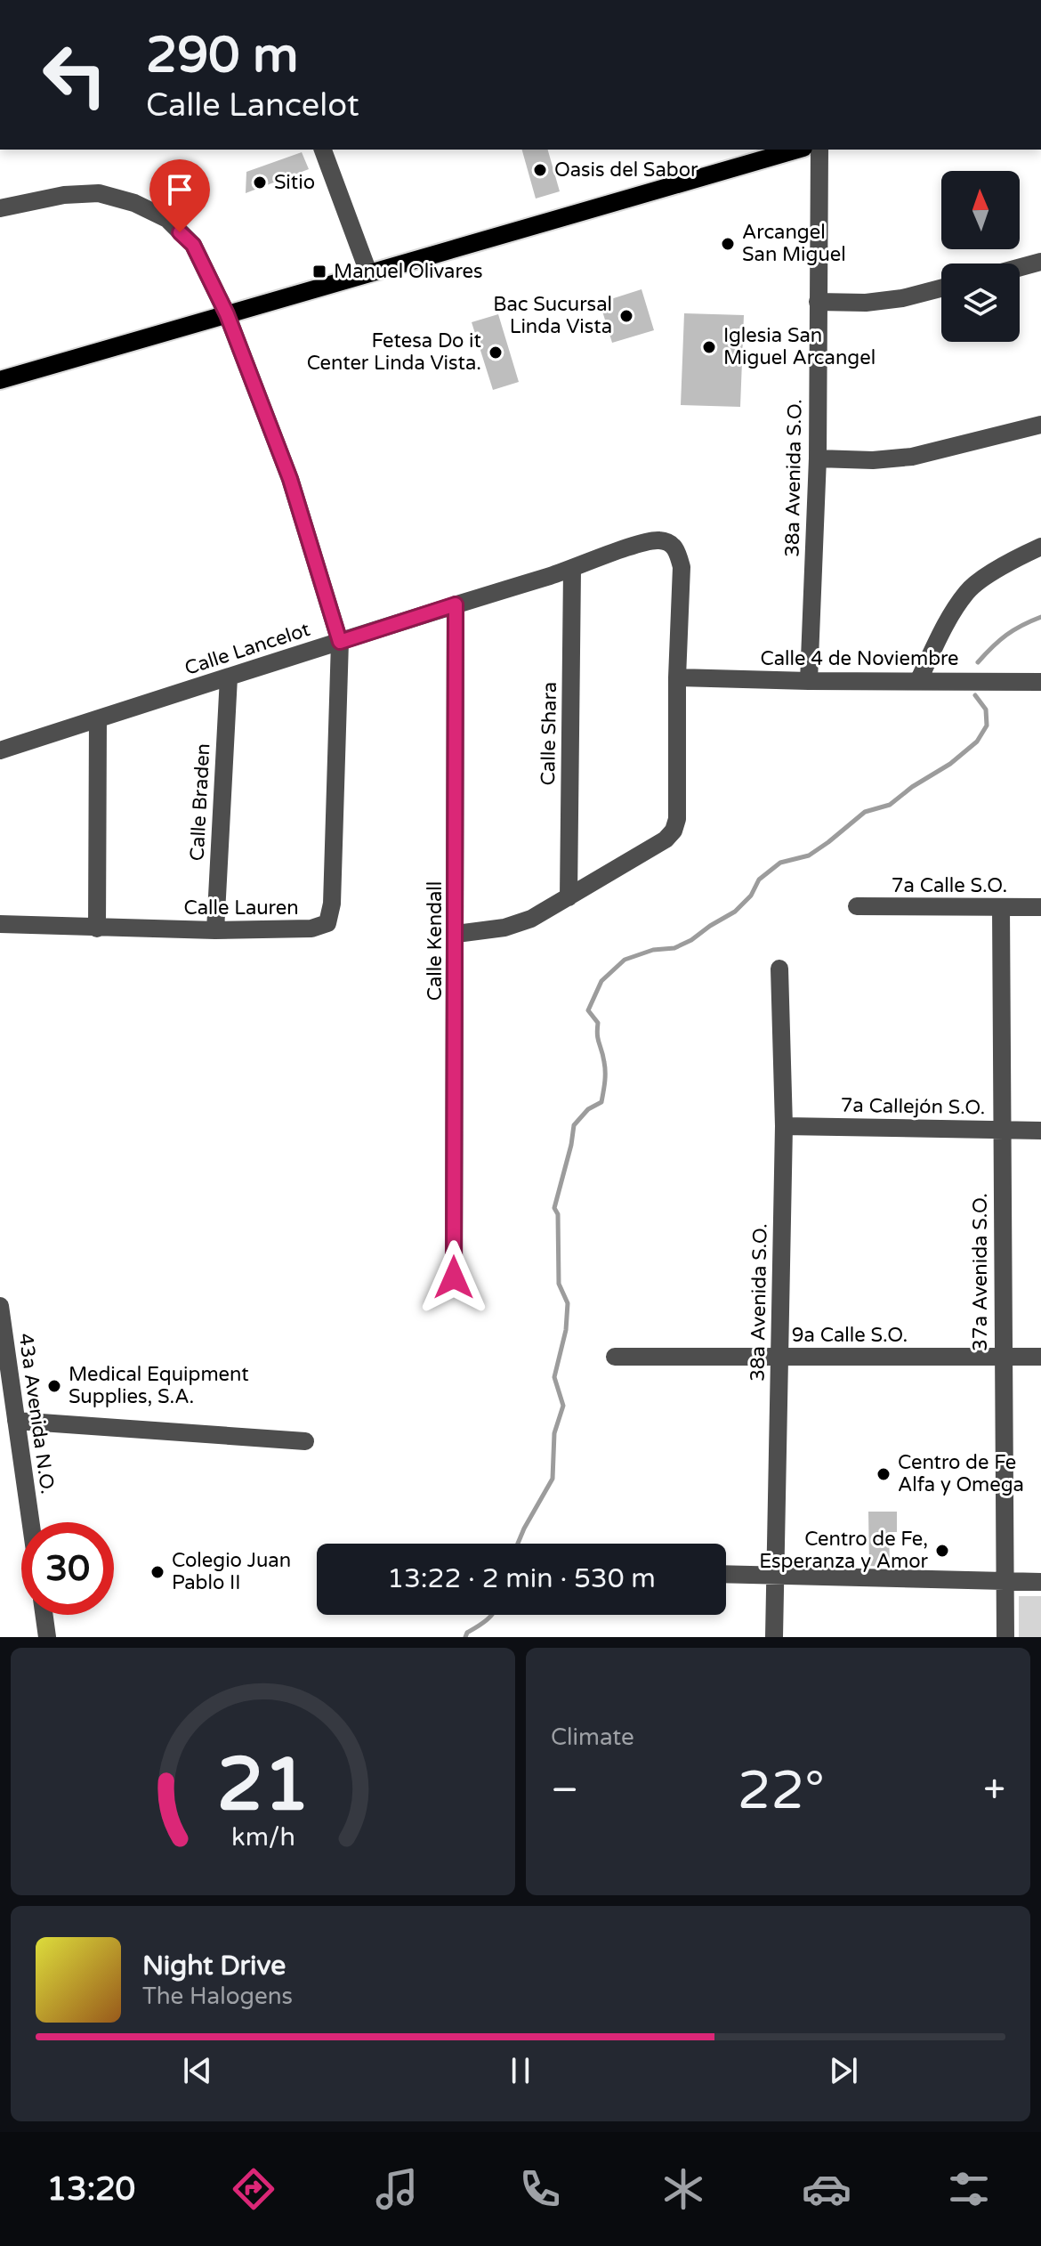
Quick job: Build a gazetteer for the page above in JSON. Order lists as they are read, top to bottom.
{
  "streets": {
    "street": [
      "38a Avenida S.O.",
      "Calle Lancelot",
      "Calle 4 de Noviembre",
      "Calle Shara",
      "Calle Braden",
      "7a Calle S.O.",
      "Calle Lauren",
      "Calle Kendall",
      "7a Callejón S.O.",
      "37a Avenida S.O.",
      "9a Calle S.O.",
      "43a Avenida N.O."
    ]
  },
  "crossings": [
    ["38a Avenida S.O.", "Calle 4 de Noviembre"],
    ["38a Avenida S.O.", "7a Callejón S.O."],
    ["38a Avenida S.O.", "9a Calle S.O."],
    ["Calle Lancelot", "Calle 4 de Noviembre"],
    ["Calle Lancelot", "Calle Shara"],
    ["Calle Lancelot", "Calle Braden"],
    ["Calle Lancelot", "Calle Lauren"],
    ["Calle Lancelot", "Calle Kendall"],
    ["Calle Braden", "Calle Lauren"],
    ["7a Calle S.O.", "37a Avenida S.O."],
    ["7a Callejón S.O.", "37a Avenida S.O."],
    ["37a Avenida S.O.", "9a Calle S.O."]
  ],
  "places": {
    "other": [
      "Oasis del Sabor",
      "Sitio",
      "Arcangel San Miguel",
      "Bac Sucursal Linda Vista",
      "Iglesia San Miguel Arcangel",
      "Fetesa Do it Center Linda Vista.",
      "Medical Equipment Supplies, S.A.",
      "Centro de Fe Alfa y Omega",
      "Centro de Fe, Esperanza y Amor",
      "Colegio Juan Pablo II"
    ],
    "transit": ["Manuel Olivares"]
  },
  "north": "top",
  "page": {
    "turn": ["290 m", "Calle Lancelot"],
    "limit": "30",
    "trip": "13:22 · 2 min · 530 m",
    "tile": "Climate",
    "heat": ["−", "22°", "+"],
    "song": ["Night Drive", "The Halogens"],
    "tabs": "13:20",
    "gauge": ["21", "km/h"]
  }
}
